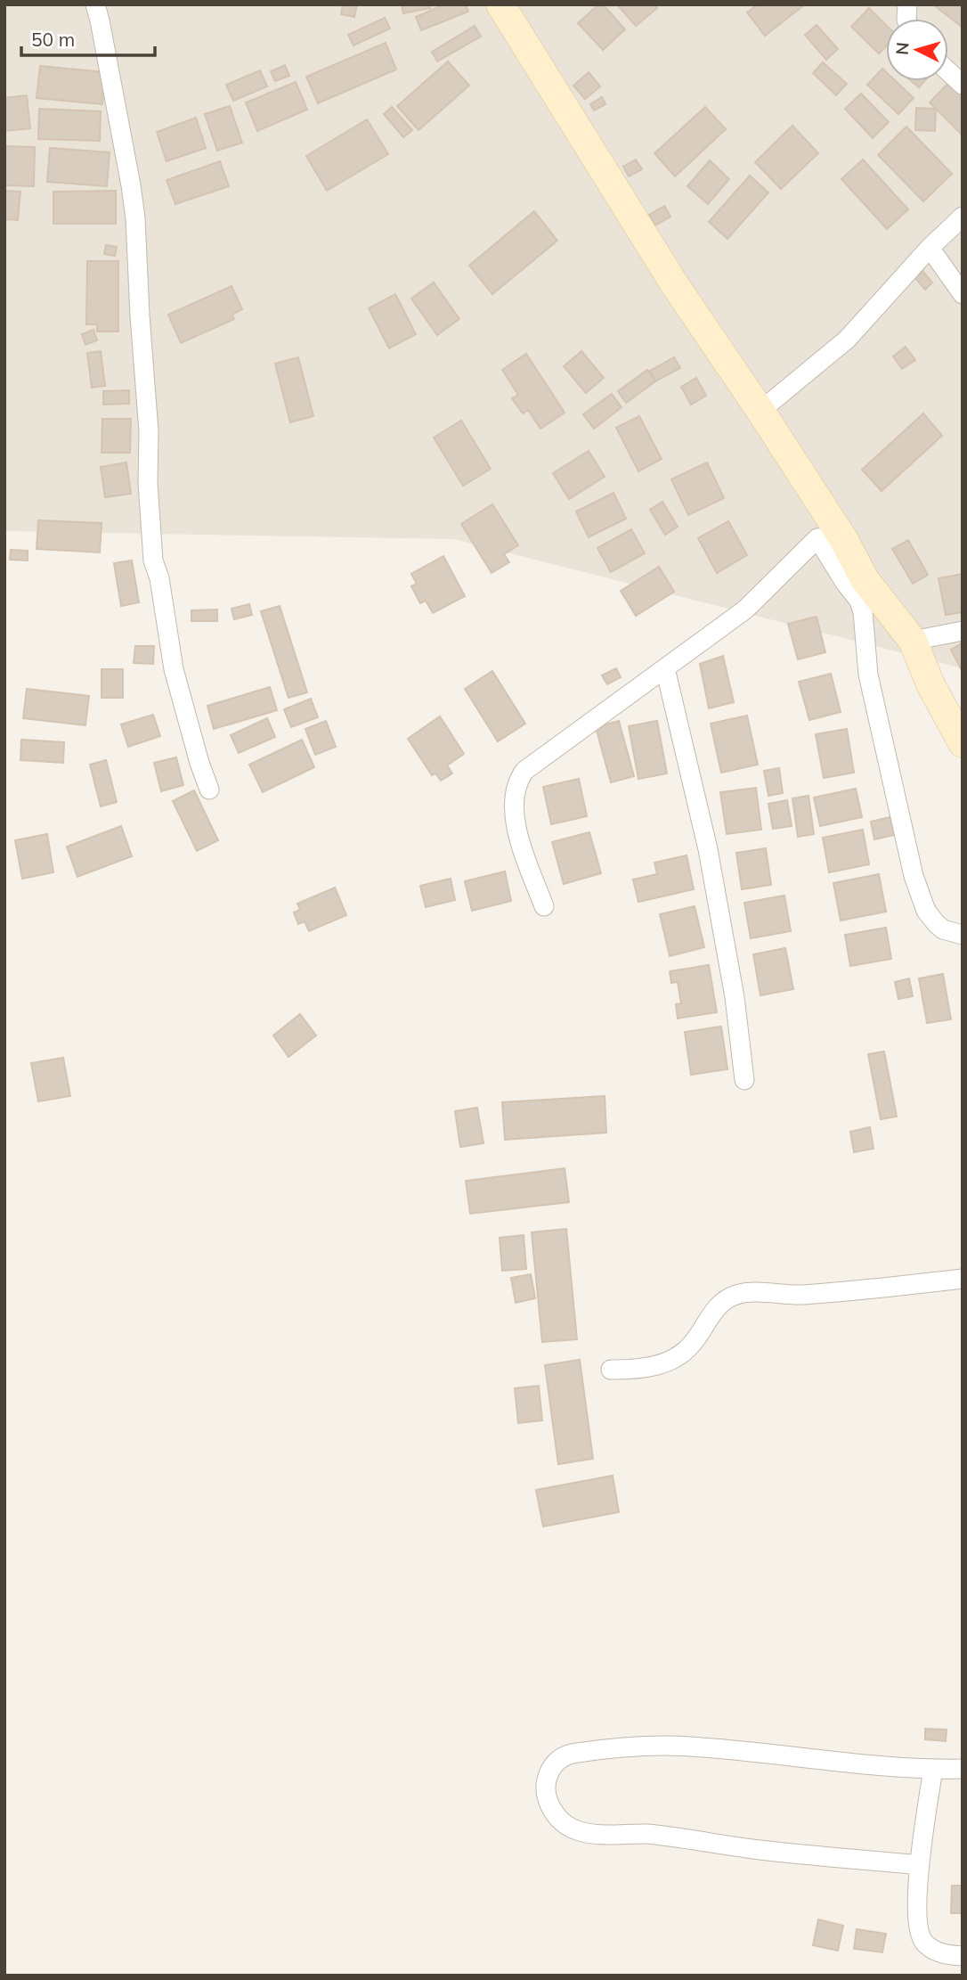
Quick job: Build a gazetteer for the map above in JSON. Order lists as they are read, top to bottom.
{
  "scale_bar": "50 m",
  "north": "left"
}
